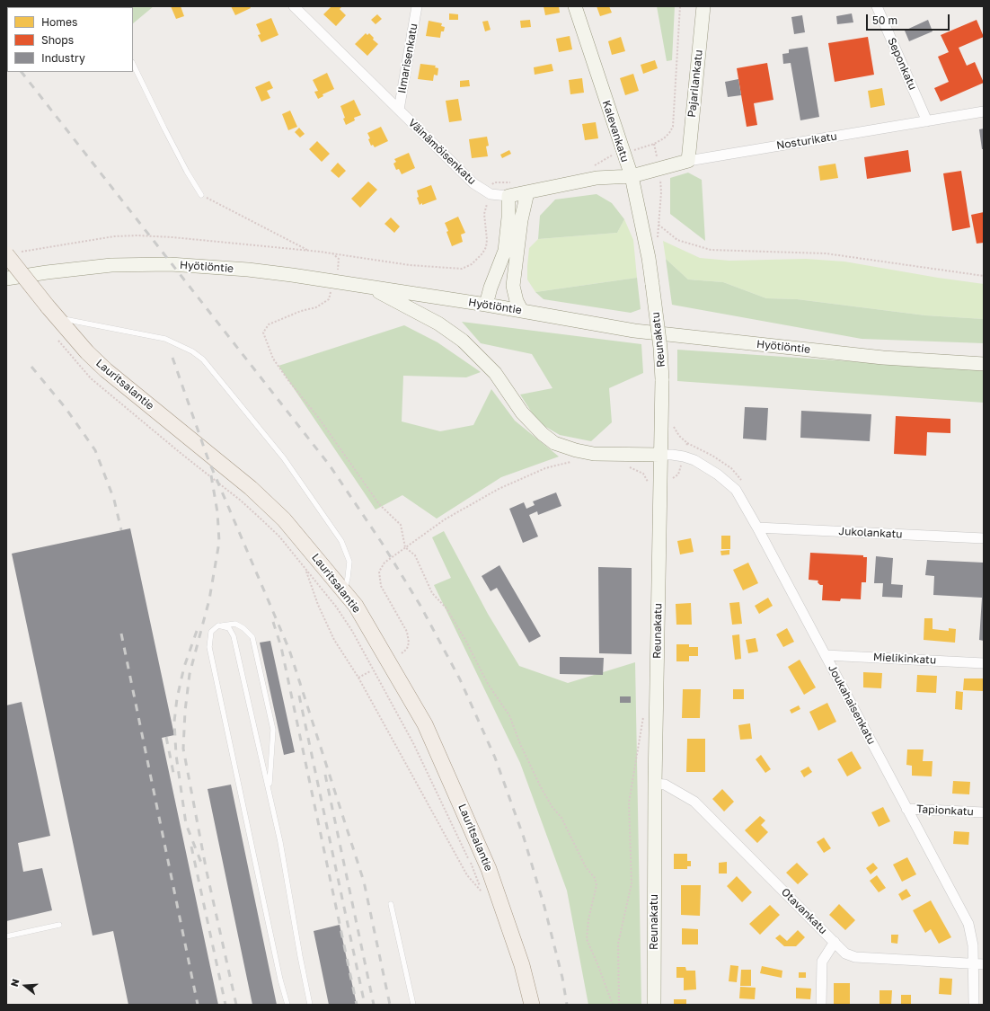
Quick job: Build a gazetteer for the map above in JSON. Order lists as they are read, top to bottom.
{
  "streets": {
    "main road": [
      "Pajarilankatu",
      "Kalevankatu",
      "Nosturikatu",
      "Väinämöisenkatu",
      "Hyötiöntie",
      "Reunakatu",
      "Lauritsalantie"
    ],
    "street": [
      "Ilmarisenkatu",
      "Seponkatu",
      "Jukolankatu",
      "Mielikinkatu",
      "Joukahaisenkatu",
      "Tapionkatu",
      "Otavankatu"
    ]
  },
  "crossings": [
    ["Ilmarisenkatu", "Väinämöisenkatu"],
    ["Seponkatu", "Nosturikatu"],
    ["Pajarilankatu", "Nosturikatu"],
    ["Kalevankatu", "Nosturikatu"],
    ["Kalevankatu", "Väinämöisenkatu"],
    ["Kalevankatu", "Reunakatu"],
    ["Nosturikatu", "Väinämöisenkatu"],
    ["Reunakatu", "Joukahaisenkatu"],
    ["Reunakatu", "Otavankatu"],
    ["Jukolankatu", "Joukahaisenkatu"],
    ["Mielikinkatu", "Joukahaisenkatu"],
    ["Joukahaisenkatu", "Tapionkatu"],
    ["Joukahaisenkatu", "Otavankatu"]
  ],
  "legend": ["Homes", "Shops", "Industry"],
  "scale_bar": "50 m",
  "north": "left"
}
